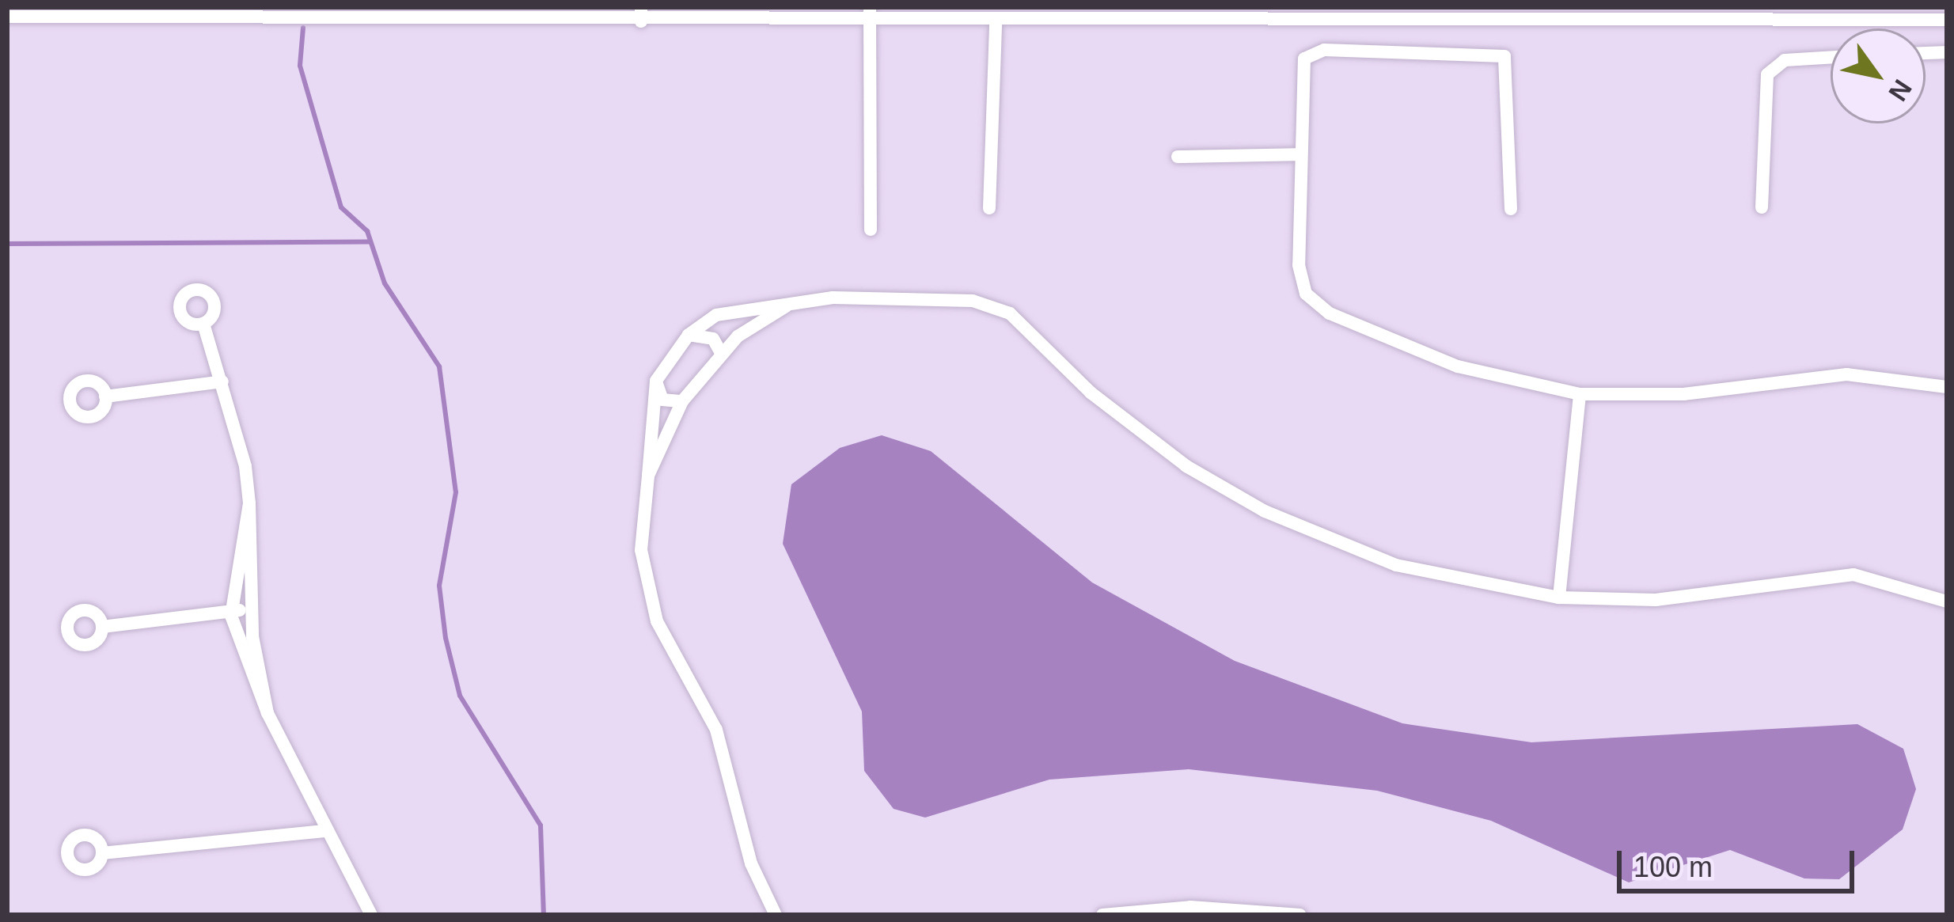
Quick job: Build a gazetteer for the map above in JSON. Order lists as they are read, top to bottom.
{
  "scale_bar": "100 m",
  "north": "bottom right"
}
